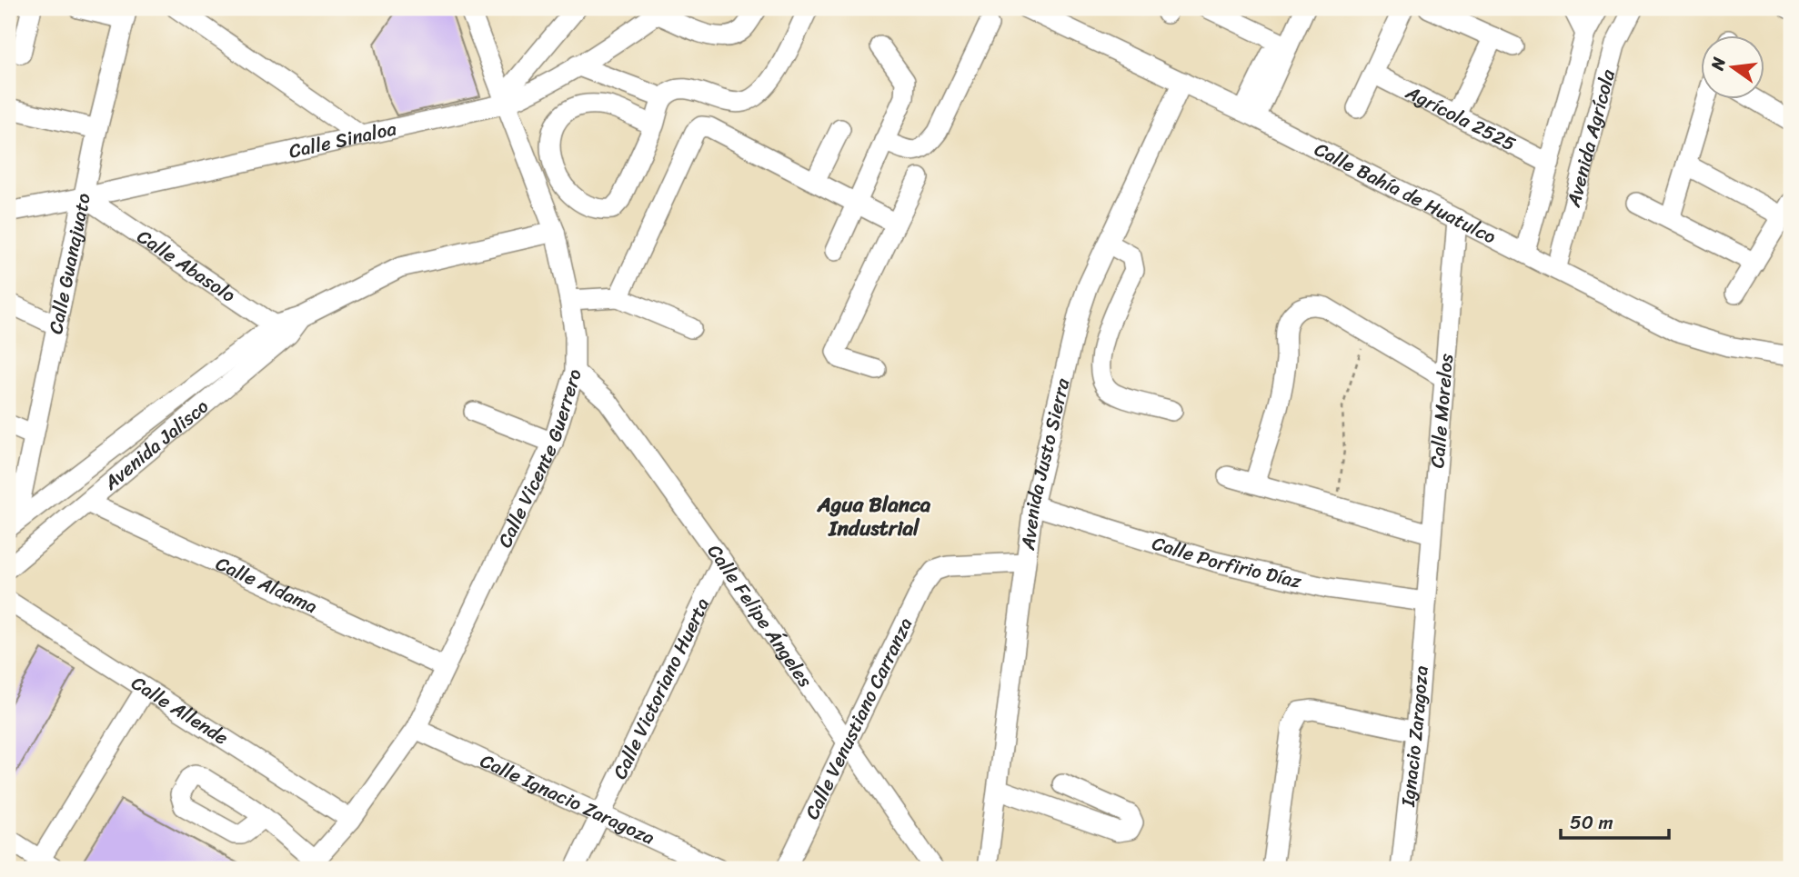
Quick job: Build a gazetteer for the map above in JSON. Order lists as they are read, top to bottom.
{
  "streets": {
    "street": [
      "Agrícola 2525",
      "Avenida Agrícola",
      "Calle Sinaloa",
      "Calle Bahía de Huatulco",
      "Calle Guanajuato",
      "Calle Abasolo",
      "Calle Morelos",
      "Avenida Jalisco",
      "Calle Vicente Guerrero",
      "Avenida Justo Sierra",
      "Calle Porfirio Díaz",
      "Calle Aldama",
      "Calle Felipe Ángeles",
      "Calle Victoriano Huerta",
      "Calle Allende",
      "Calle Venustiano Carranza",
      "Ignacio Zaragoza",
      "Calle Ignacio Zaragoza"
    ]
  },
  "crossings": [
    ["Agrícola 2525", "Avenida Agrícola"],
    ["Avenida Agrícola", "Calle Bahía de Huatulco"],
    ["Calle Sinaloa", "Calle Guanajuato"],
    ["Calle Sinaloa", "Calle Abasolo"],
    ["Calle Sinaloa", "Calle Vicente Guerrero"],
    ["Calle Bahía de Huatulco", "Calle Morelos"],
    ["Calle Bahía de Huatulco", "Avenida Justo Sierra"],
    ["Calle Guanajuato", "Calle Abasolo"],
    ["Calle Guanajuato", "Avenida Jalisco"],
    ["Calle Abasolo", "Avenida Jalisco"],
    ["Calle Morelos", "Calle Porfirio Díaz"],
    ["Calle Morelos", "Ignacio Zaragoza"],
    ["Avenida Jalisco", "Calle Vicente Guerrero"],
    ["Avenida Jalisco", "Calle Aldama"],
    ["Calle Vicente Guerrero", "Calle Aldama"],
    ["Calle Vicente Guerrero", "Calle Felipe Ángeles"],
    ["Calle Vicente Guerrero", "Calle Allende"],
    ["Calle Vicente Guerrero", "Calle Ignacio Zaragoza"],
    ["Avenida Justo Sierra", "Calle Porfirio Díaz"],
    ["Avenida Justo Sierra", "Calle Venustiano Carranza"],
    ["Calle Porfirio Díaz", "Ignacio Zaragoza"],
    ["Calle Felipe Ángeles", "Calle Victoriano Huerta"],
    ["Calle Felipe Ángeles", "Calle Venustiano Carranza"],
    ["Calle Victoriano Huerta", "Calle Ignacio Zaragoza"]
  ],
  "districts": ["Agua Blanca Industrial"],
  "scale_bar": "50 m",
  "north": "left"
}
